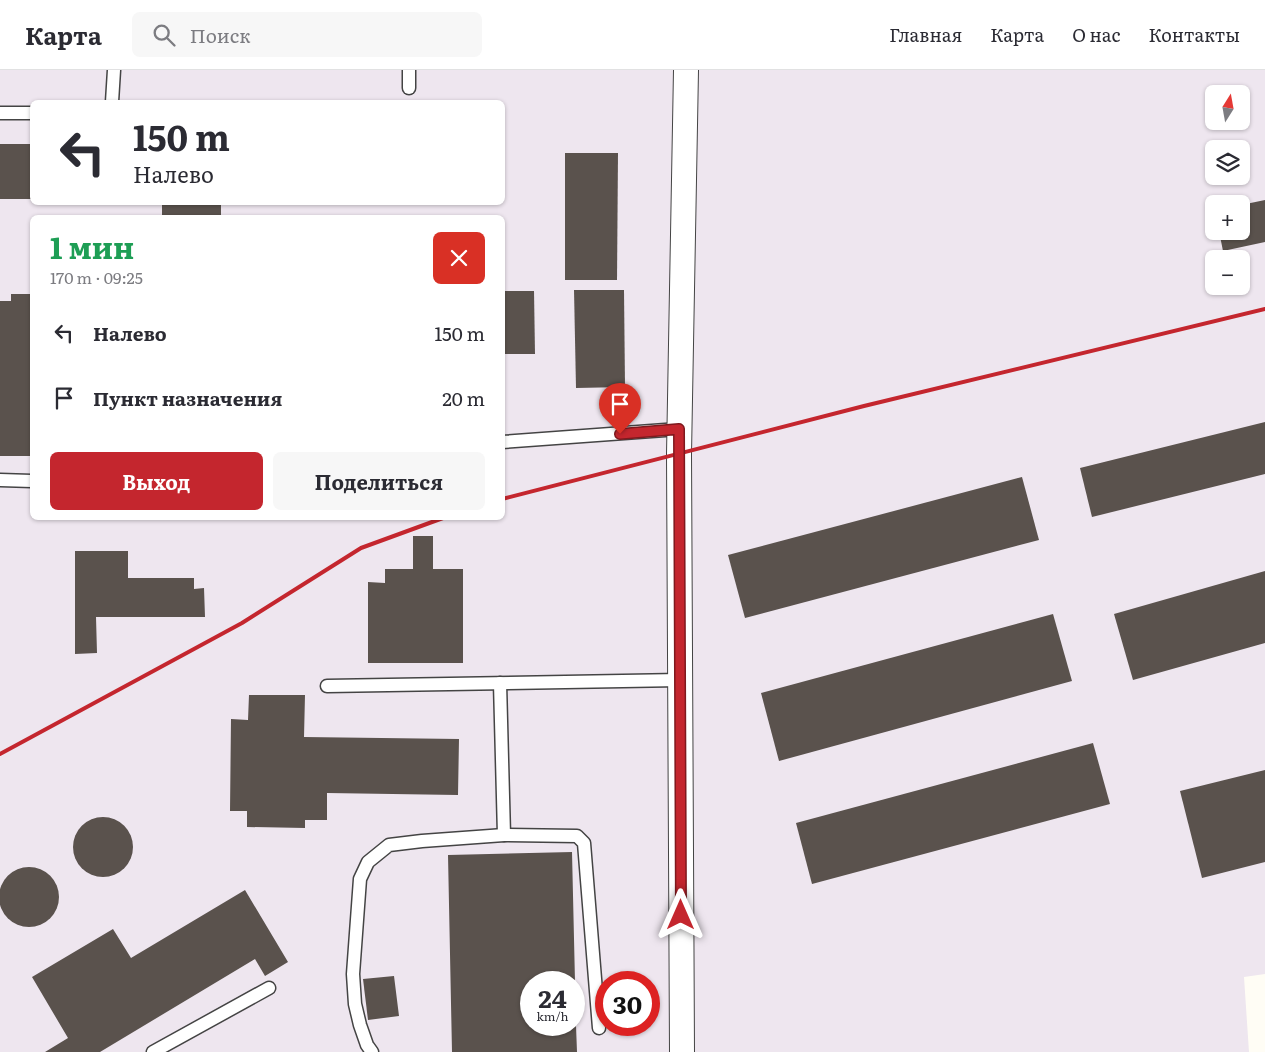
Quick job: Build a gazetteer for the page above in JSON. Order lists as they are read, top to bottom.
{
  "north": "top",
  "page": {
    "header": "Карта",
    "search": "Поиск",
    "nav": [
      "Главная",
      "Карта",
      "О нас",
      "Контакты"
    ],
    "map_buttons": ["+", "−"],
    "turn": ["150 m", "Налево"],
    "heading": ["1 мин", "170 m · 09:25"],
    "list": [
      {
        "name": "Налево",
        "value": "150 m"
      },
      {
        "name": "Пункт назначения",
        "value": "20 m"
      }
    ],
    "buttons": ["Выход", "Поделиться"],
    "speed": "24 km/h",
    "limit": "30"
  }
}
